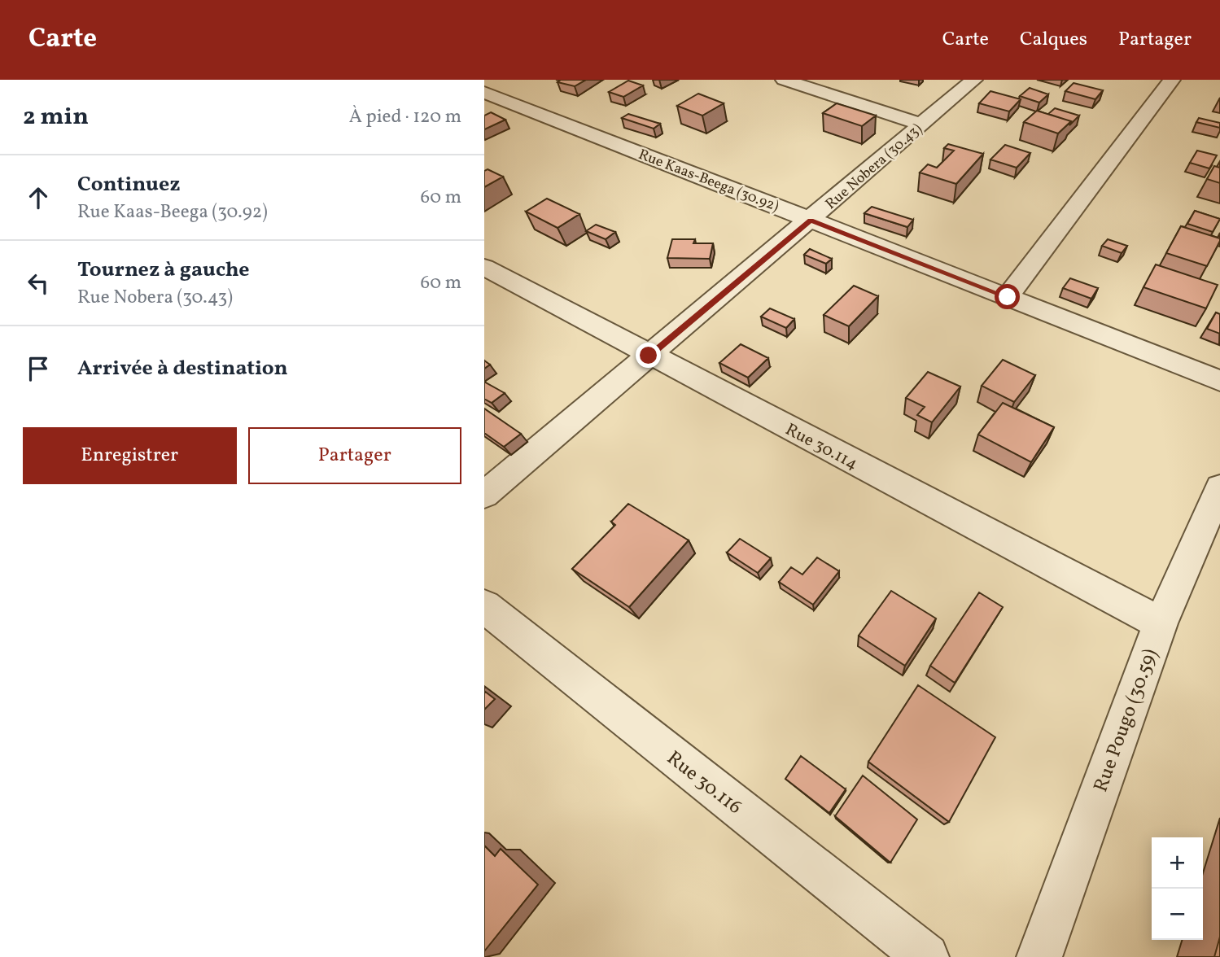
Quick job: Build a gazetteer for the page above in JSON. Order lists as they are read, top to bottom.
{
  "streets": {
    "street": [
      "Rue Nobera (30.43)",
      "Rue Kaas-Beega (30.92)",
      "Rue 30.114",
      "Rue Pougo (30.59)",
      "Rue 30.116"
    ]
  },
  "crossings": [
    ["Rue Nobera (30.43)", "Rue Kaas-Beega (30.92)"],
    ["Rue Nobera (30.43)", "Rue 30.114"],
    ["Rue 30.114", "Rue Pougo (30.59)"]
  ],
  "page": {
    "header": "Carte",
    "nav": ["Carte", "Calques", "Partager"],
    "heading": ["2 min", "À pied · 120 m"],
    "list": [
      ["Continuez", "Rue Kaas-Beega (30.92)", "60 m"],
      ["Tournez à gauche", "Rue Nobera (30.43)", "60 m"],
      "Arrivée à destination"
    ],
    "buttons": ["Enregistrer", "Partager"],
    "map_buttons": ["+", "−"]
  }
}
